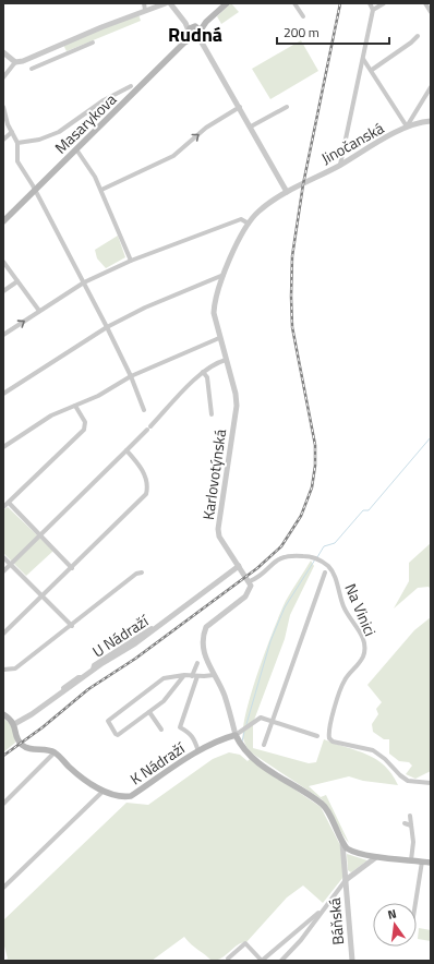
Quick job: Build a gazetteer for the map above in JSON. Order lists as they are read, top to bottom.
{
  "streets": {
    "main road": ["Masarykova", "K Nádraží"],
    "street": [
      "Jinočanská",
      "Karlovotýnská",
      "Na Vinici",
      "U Nádraží",
      "Báňská"
    ]
  },
  "crossings": [
    ["Jinočanská", "Karlovotýnská"],
    ["Karlovotýnská", "Na Vinici"],
    ["Karlovotýnská", "U Nádraží"]
  ],
  "districts": ["Rudná"],
  "scale_bar": "200 m",
  "north": "top"
}
